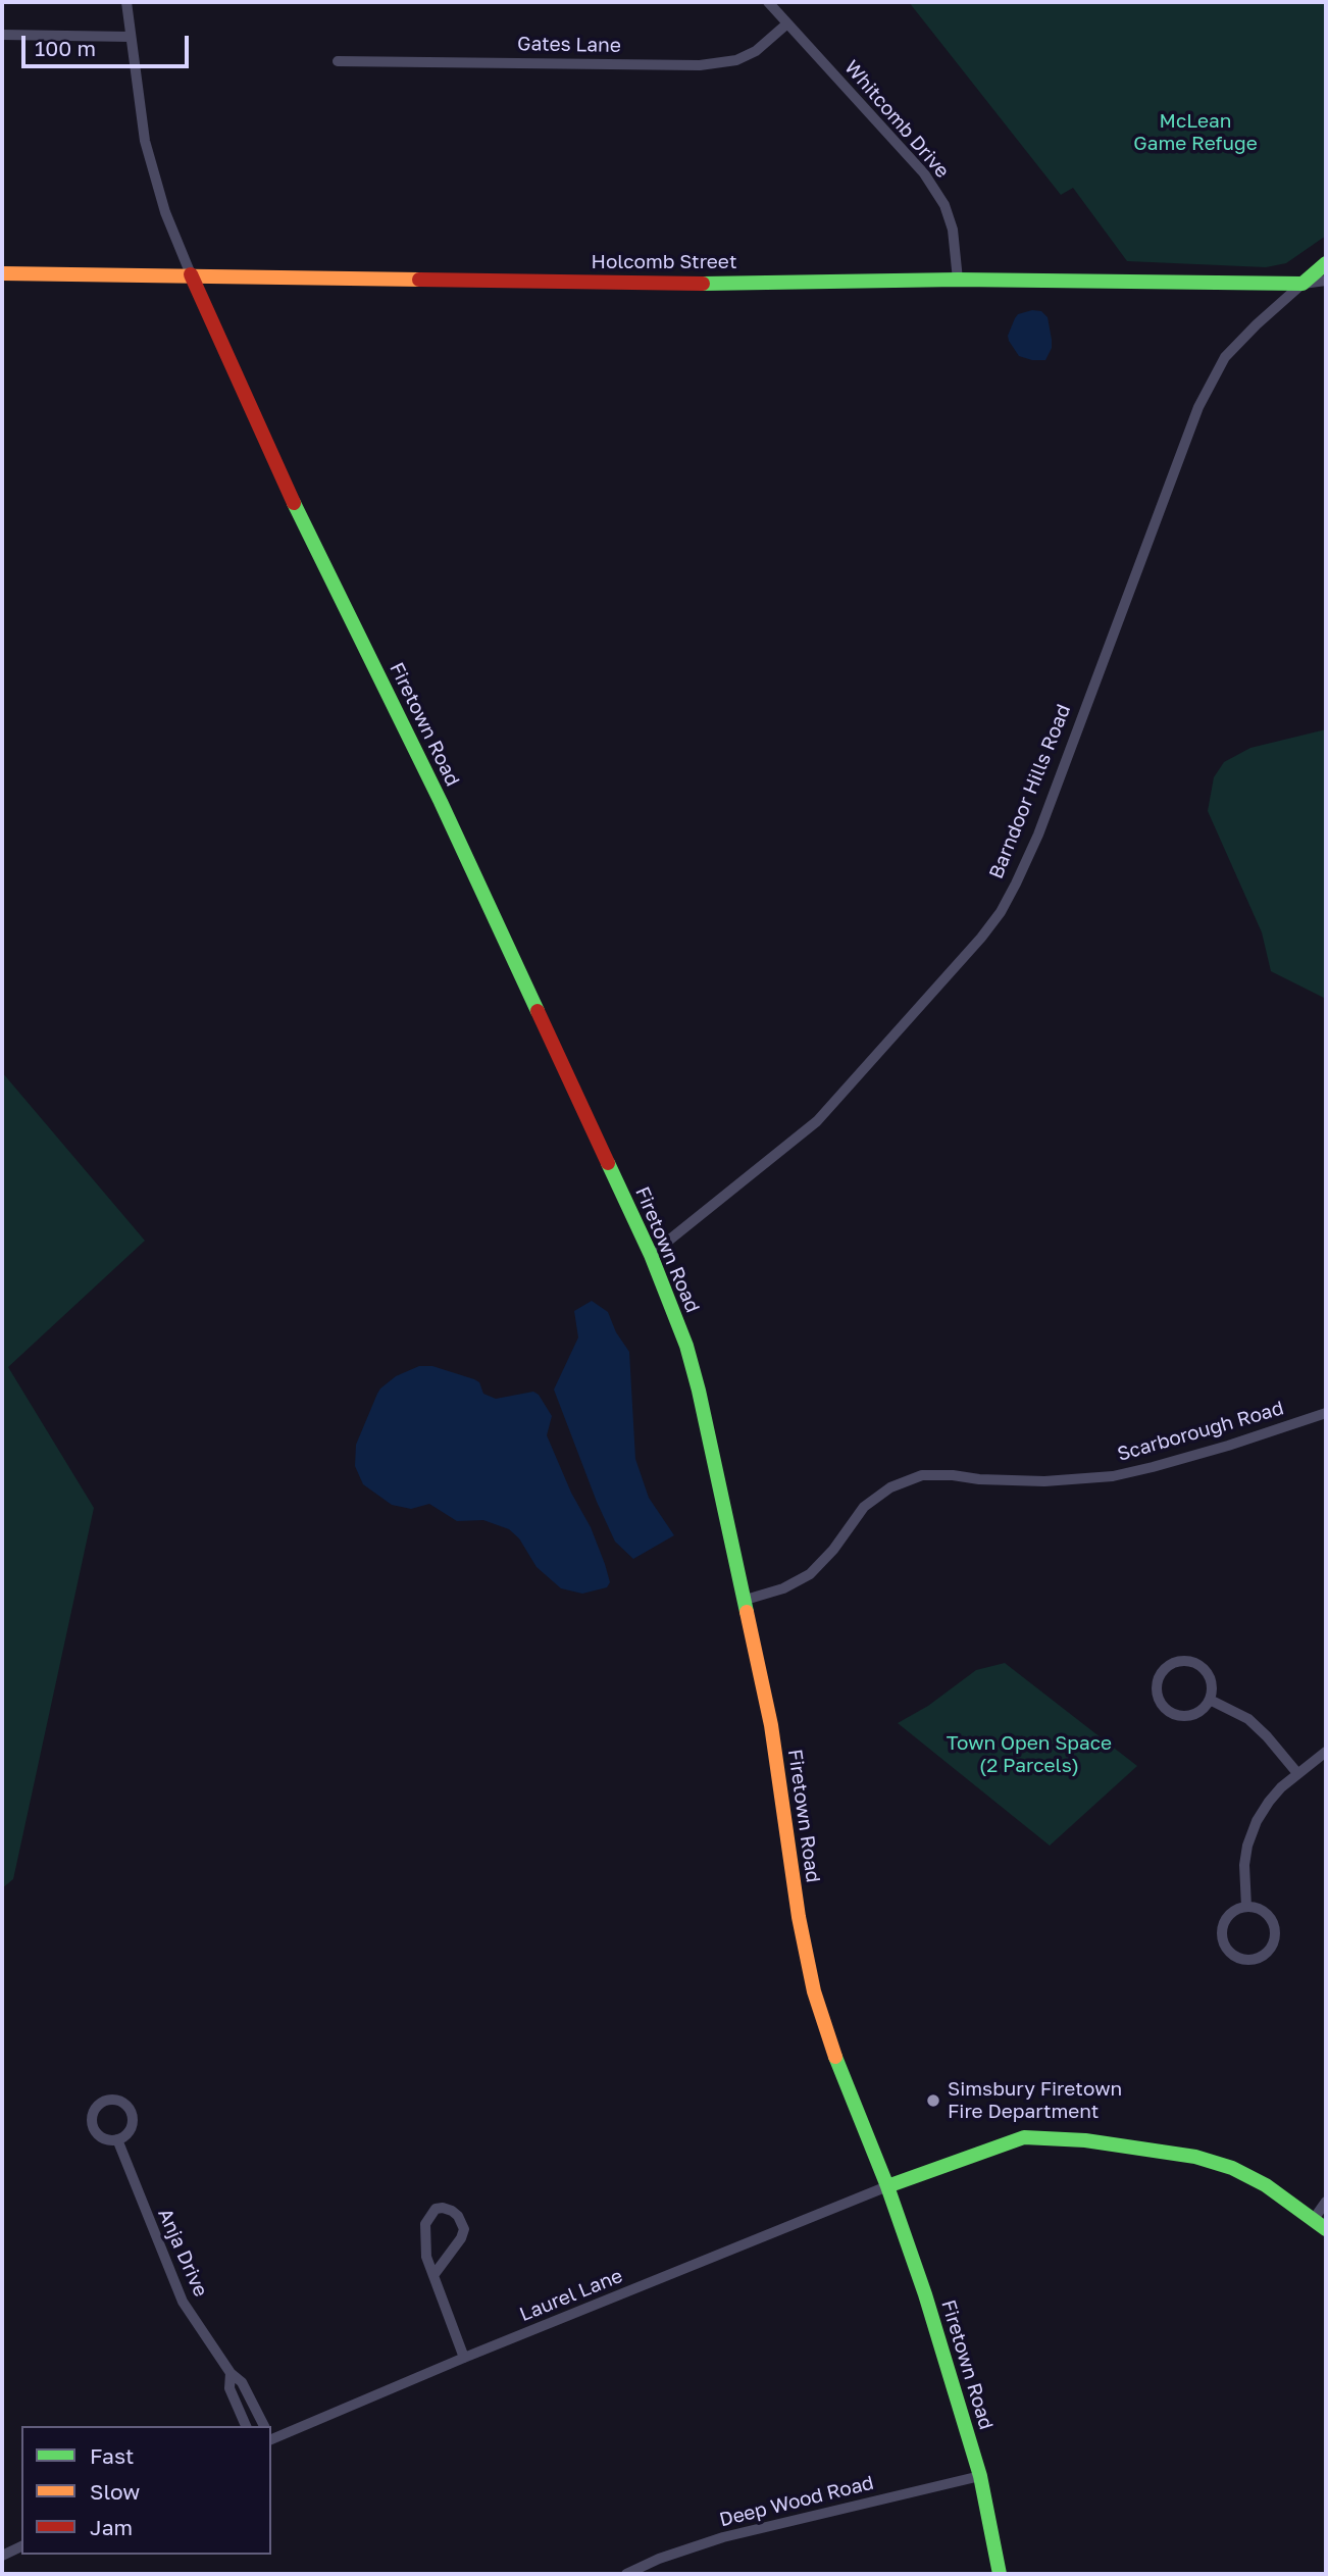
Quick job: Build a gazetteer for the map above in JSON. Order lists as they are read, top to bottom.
{
  "streets": {
    "street": [
      "Gates Lane",
      "Whitcomb Drive",
      "Holcomb Street",
      "Firetown Road",
      "Barndoor Hills Road",
      "Scarborough Road",
      "Anja Drive",
      "Laurel Lane",
      "Deep Wood Road"
    ]
  },
  "crossings": [
    ["Gates Lane", "Whitcomb Drive"],
    ["Whitcomb Drive", "Holcomb Street"],
    ["Holcomb Street", "Firetown Road"],
    ["Holcomb Street", "Barndoor Hills Road"],
    ["Firetown Road", "Barndoor Hills Road"],
    ["Firetown Road", "Scarborough Road"],
    ["Firetown Road", "Laurel Lane"],
    ["Firetown Road", "Deep Wood Road"]
  ],
  "parks": ["McLean Game Refuge", "Town Open Space (2 Parcels)"],
  "places": ["Simsbury Firetown Fire Department"],
  "legend": ["Fast", "Slow", "Jam"],
  "scale_bar": "100 m"
}
